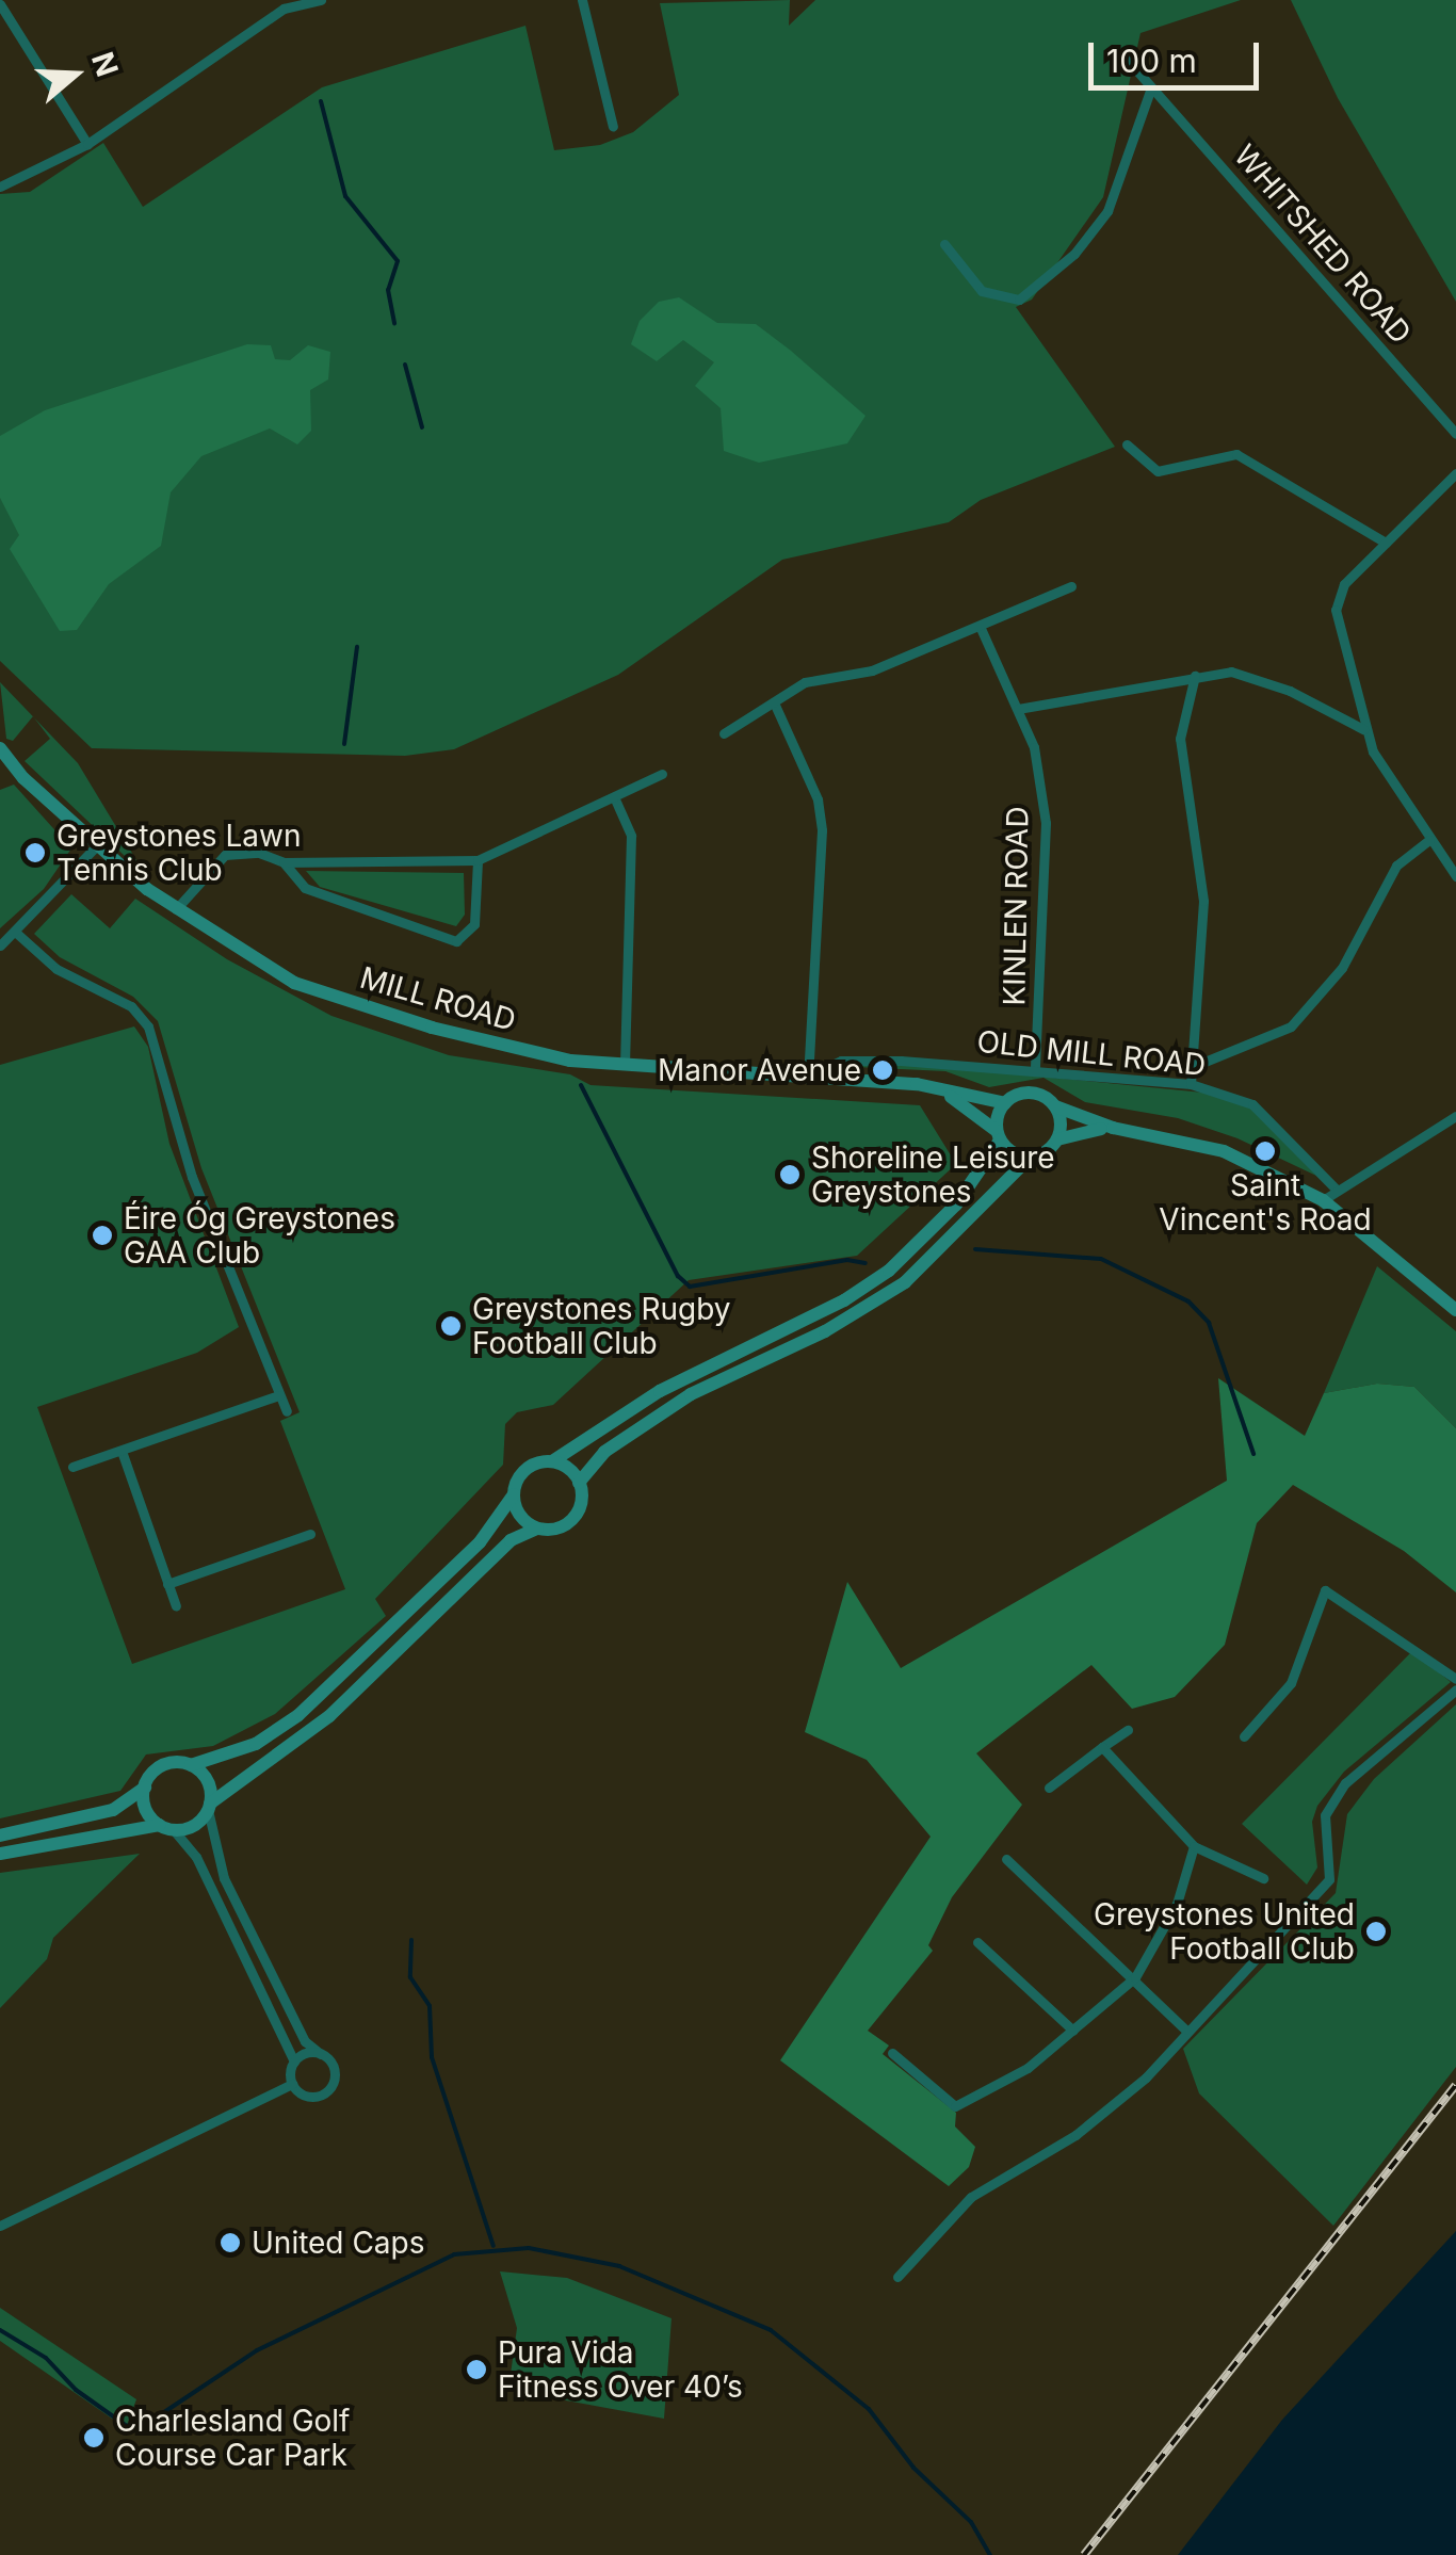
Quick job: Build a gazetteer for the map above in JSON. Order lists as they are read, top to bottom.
{
  "streets": {
    "main road": ["MILL ROAD"],
    "street": ["WHITSHED ROAD", "KINLEN ROAD", "OLD MILL ROAD"]
  },
  "crossings": [
    ["KINLEN ROAD", "OLD MILL ROAD"],
    ["MILL ROAD", "OLD MILL ROAD"]
  ],
  "places": [
    "Greystones Lawn Tennis Club",
    "Manor Avenue",
    "Saint Vincent's Road",
    "Shoreline Leisure Greystones",
    "Éire Óg Greystones GAA Club",
    "Greystones Rugby Football Club",
    "Greystones United Football Club",
    "United Caps",
    "Pura Vida Fitness Over 40’s",
    "Charlesland Golf Course Car Park"
  ],
  "scale_bar": "100 m",
  "north": "right"
}
